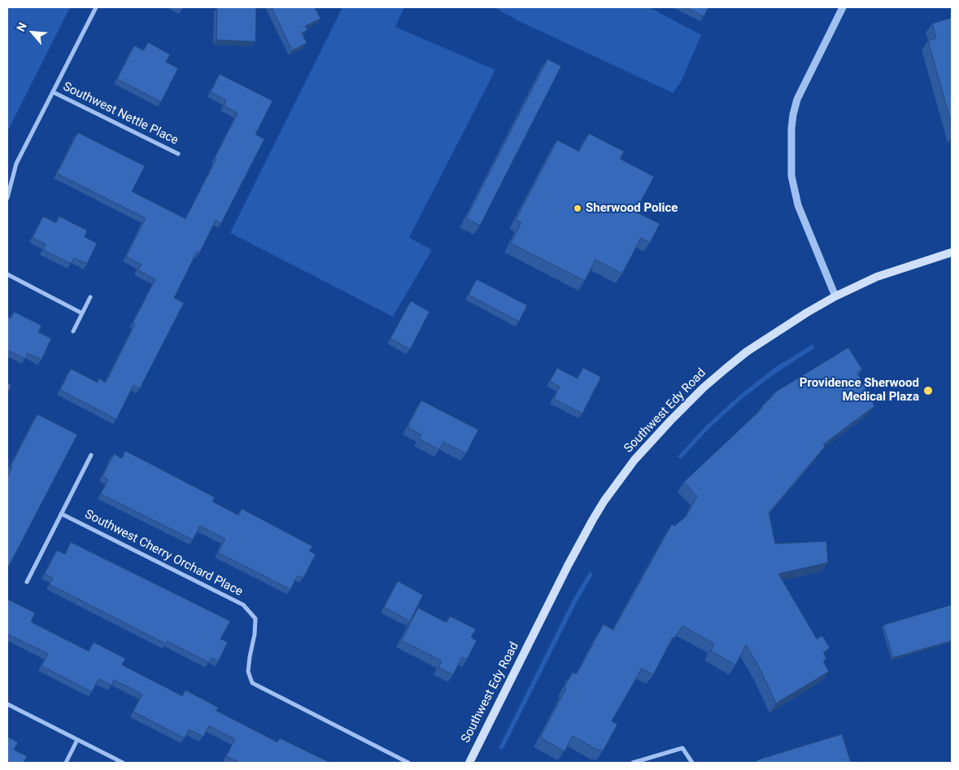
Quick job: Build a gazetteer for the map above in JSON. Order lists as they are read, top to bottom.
{
  "streets": {
    "main road": ["Southwest Edy Road"],
    "street": ["Southwest Nettle Place", "Southwest Cherry Orchard Place"]
  },
  "places": ["Sherwood Police", "Providence Sherwood Medical Plaza"],
  "north": "top left"
}
